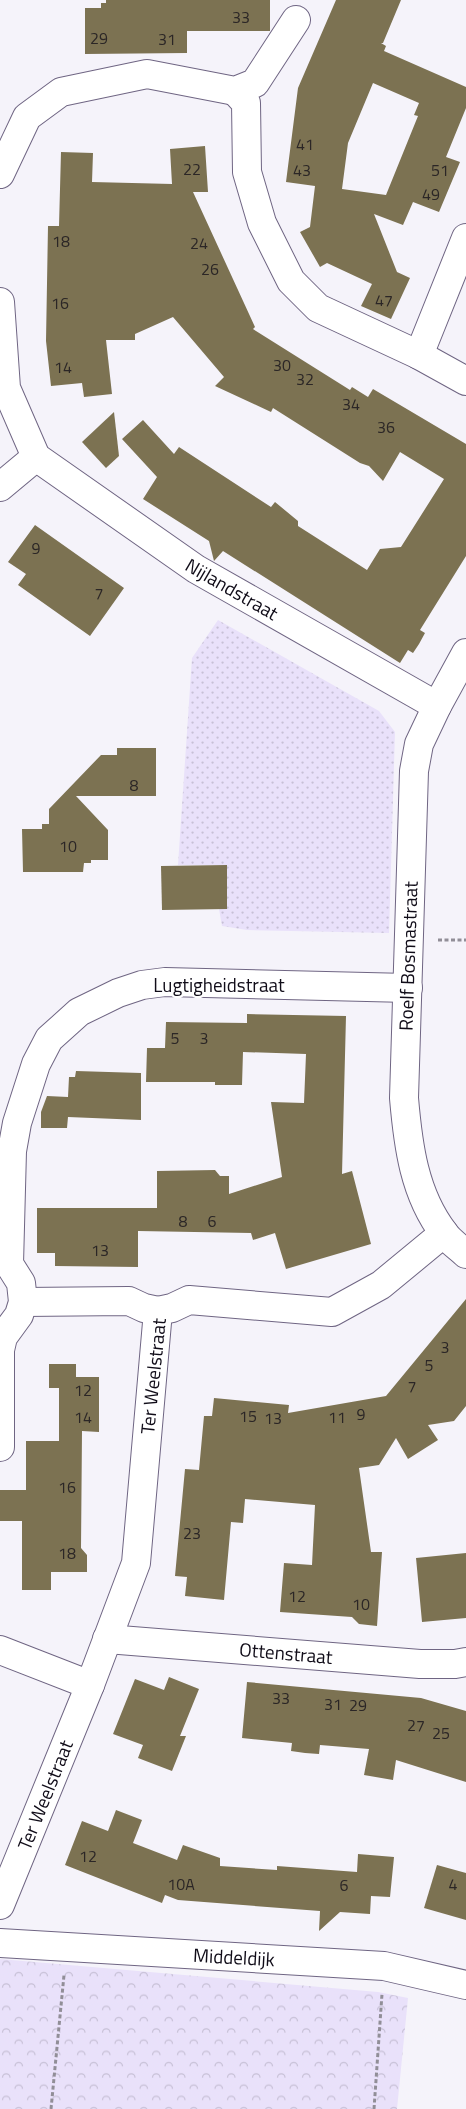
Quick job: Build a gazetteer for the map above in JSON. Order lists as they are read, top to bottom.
{
  "streets": {
    "street": [
      "Nijlandstraat",
      "Roelf Bosmastraat",
      "Lugtigheidstraat",
      "Ter Weelstraat",
      "Ottenstraat",
      "Middeldijk"
    ]
  },
  "crossings": [
    ["Nijlandstraat", "Roelf Bosmastraat"],
    ["Roelf Bosmastraat", "Lugtigheidstraat"],
    ["Roelf Bosmastraat", "Ter Weelstraat"],
    ["Ter Weelstraat", "Ottenstraat"]
  ],
  "house_numbers": [
    "33",
    "29",
    "31",
    "41",
    "22",
    "43",
    "51",
    "49",
    "18",
    "24",
    "26",
    "47",
    "16",
    "30",
    "14",
    "32",
    "34",
    "36",
    "9",
    "7",
    "8",
    "10",
    "5",
    "3",
    "8",
    "6",
    "13",
    "3",
    "5",
    "7",
    "12",
    "9",
    "15",
    "14",
    "11",
    "13",
    "16",
    "23",
    "18",
    "12",
    "10",
    "33",
    "31",
    "29",
    "27",
    "25",
    "12",
    "10A",
    "4",
    "6"
  ]
}
